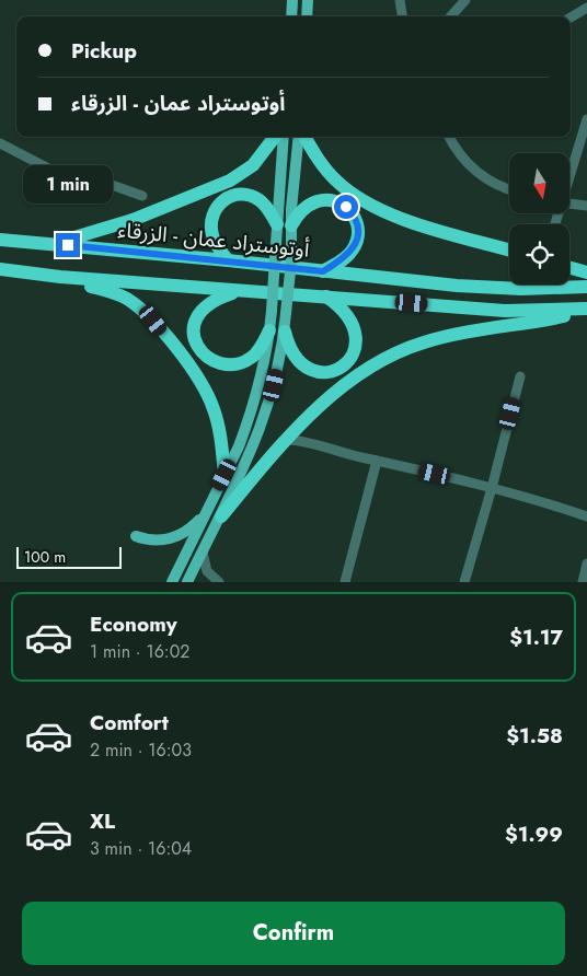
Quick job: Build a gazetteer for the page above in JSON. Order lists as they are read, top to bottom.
{
  "streets": {
    "highway": ["أوتوستراد عمان - الزرقاء"]
  },
  "scale_bar": "100 m",
  "north": "bottom",
  "page": {
    "banner": ["Pickup", "أوتوستراد عمان - الزرقاء"],
    "bubble": "1 min",
    "scale": "100 m",
    "list": [
      {
        "name": "Economy",
        "note": "1 min · 16:02",
        "value": "$1.17"
      },
      {
        "name": "Comfort",
        "note": "2 min · 16:03",
        "value": "$1.58"
      },
      {
        "name": "XL",
        "note": "3 min · 16:04",
        "value": "$1.99"
      }
    ],
    "buttons": "Confirm"
  }
}
